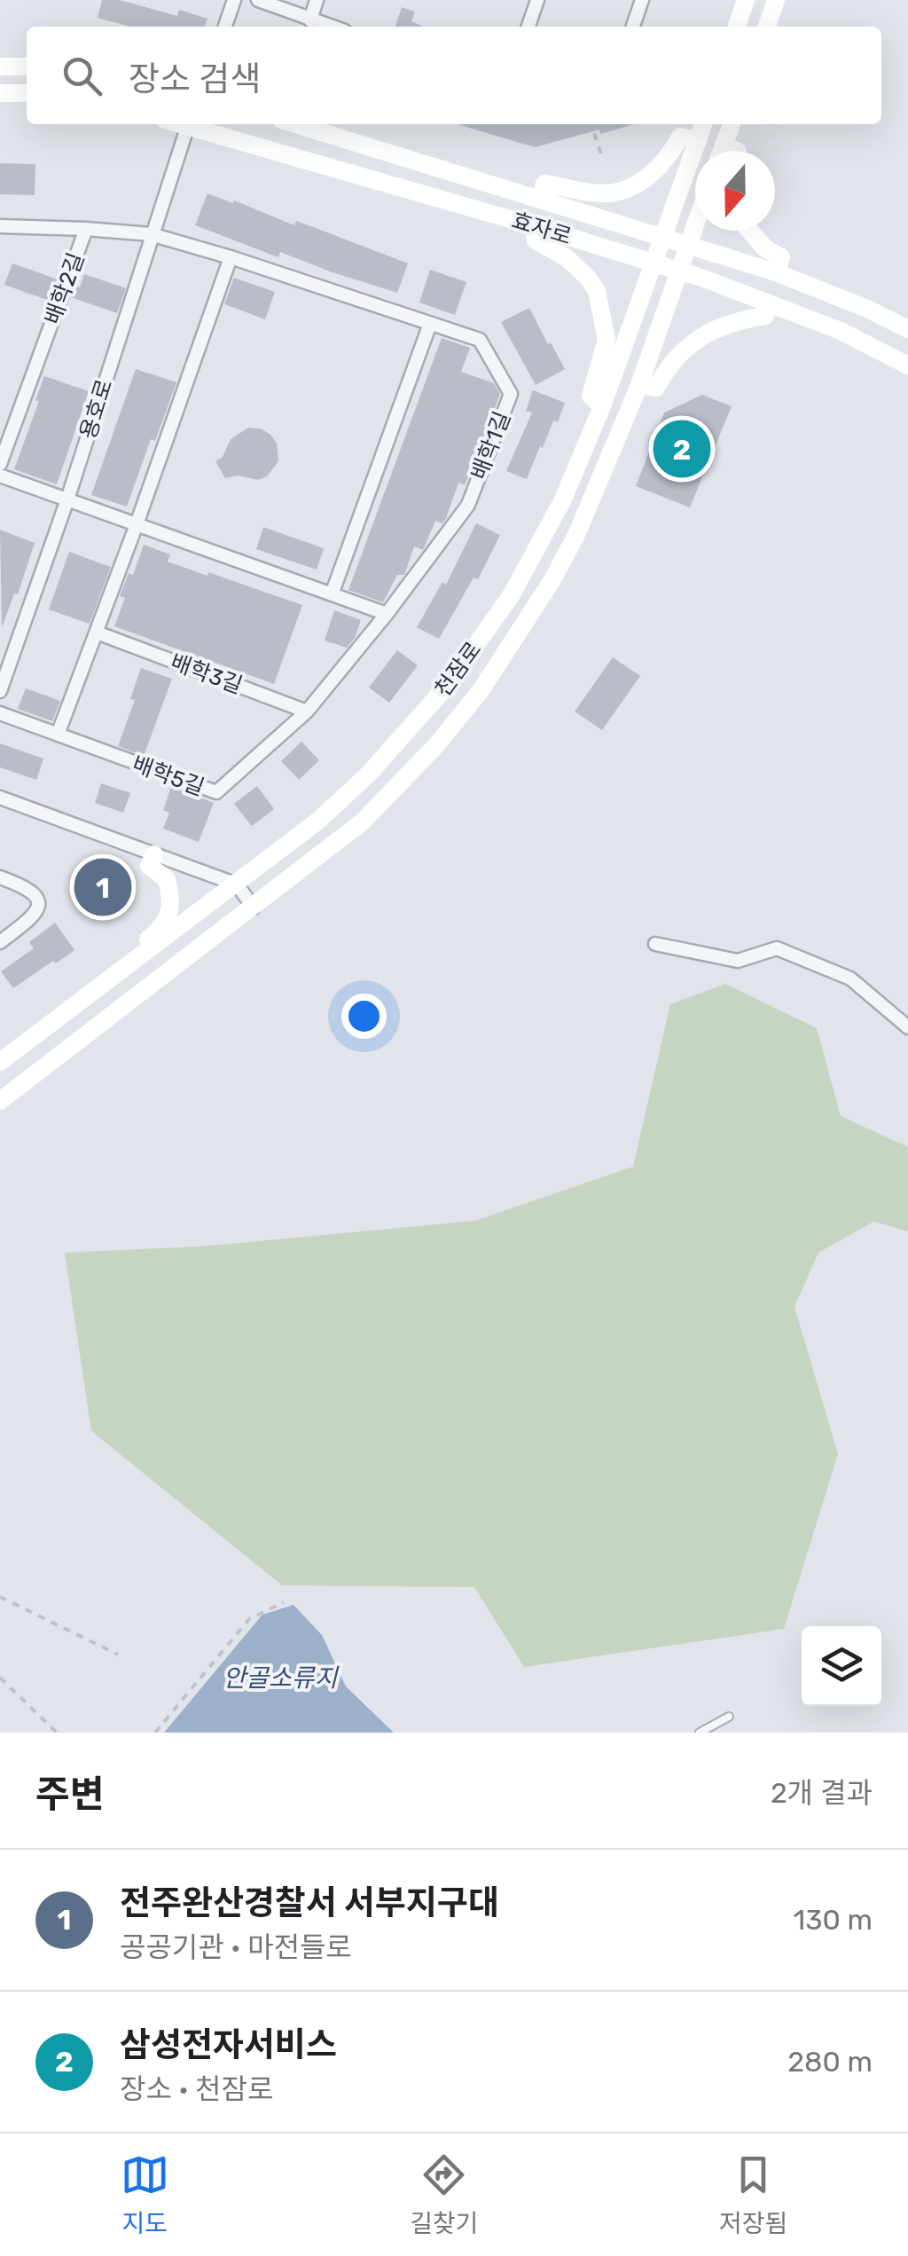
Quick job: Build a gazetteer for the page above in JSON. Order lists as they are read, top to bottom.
{
  "streets": {
    "street": [
      "효자로",
      "배학2길",
      "용호로",
      "배학1길",
      "천잠로",
      "배학3길",
      "배학5길"
    ]
  },
  "crossings": [
    ["효자로", "용호로"],
    ["효자로", "천잠로"],
    ["배학2길", "용호로"],
    ["배학2길", "배학1길"],
    ["용호로", "배학1길"],
    ["배학3길", "배학5길"]
  ],
  "water": ["안골소류지"],
  "north": "bottom",
  "page": {
    "search": "장소 검색",
    "pins": ["2", "1"],
    "heading": ["주변", "2개 결과"],
    "list": [
      {
        "mark": "1",
        "name": "전주완산경찰서 서부지구대",
        "note": "공공기관 · 마전들로",
        "value": "130 m"
      },
      {
        "mark": "2",
        "name": "삼성전자서비스",
        "note": "장소 · 천잠로",
        "value": "280 m"
      }
    ],
    "nav": ["지도", "길찾기", "저장됨"]
  }
}
